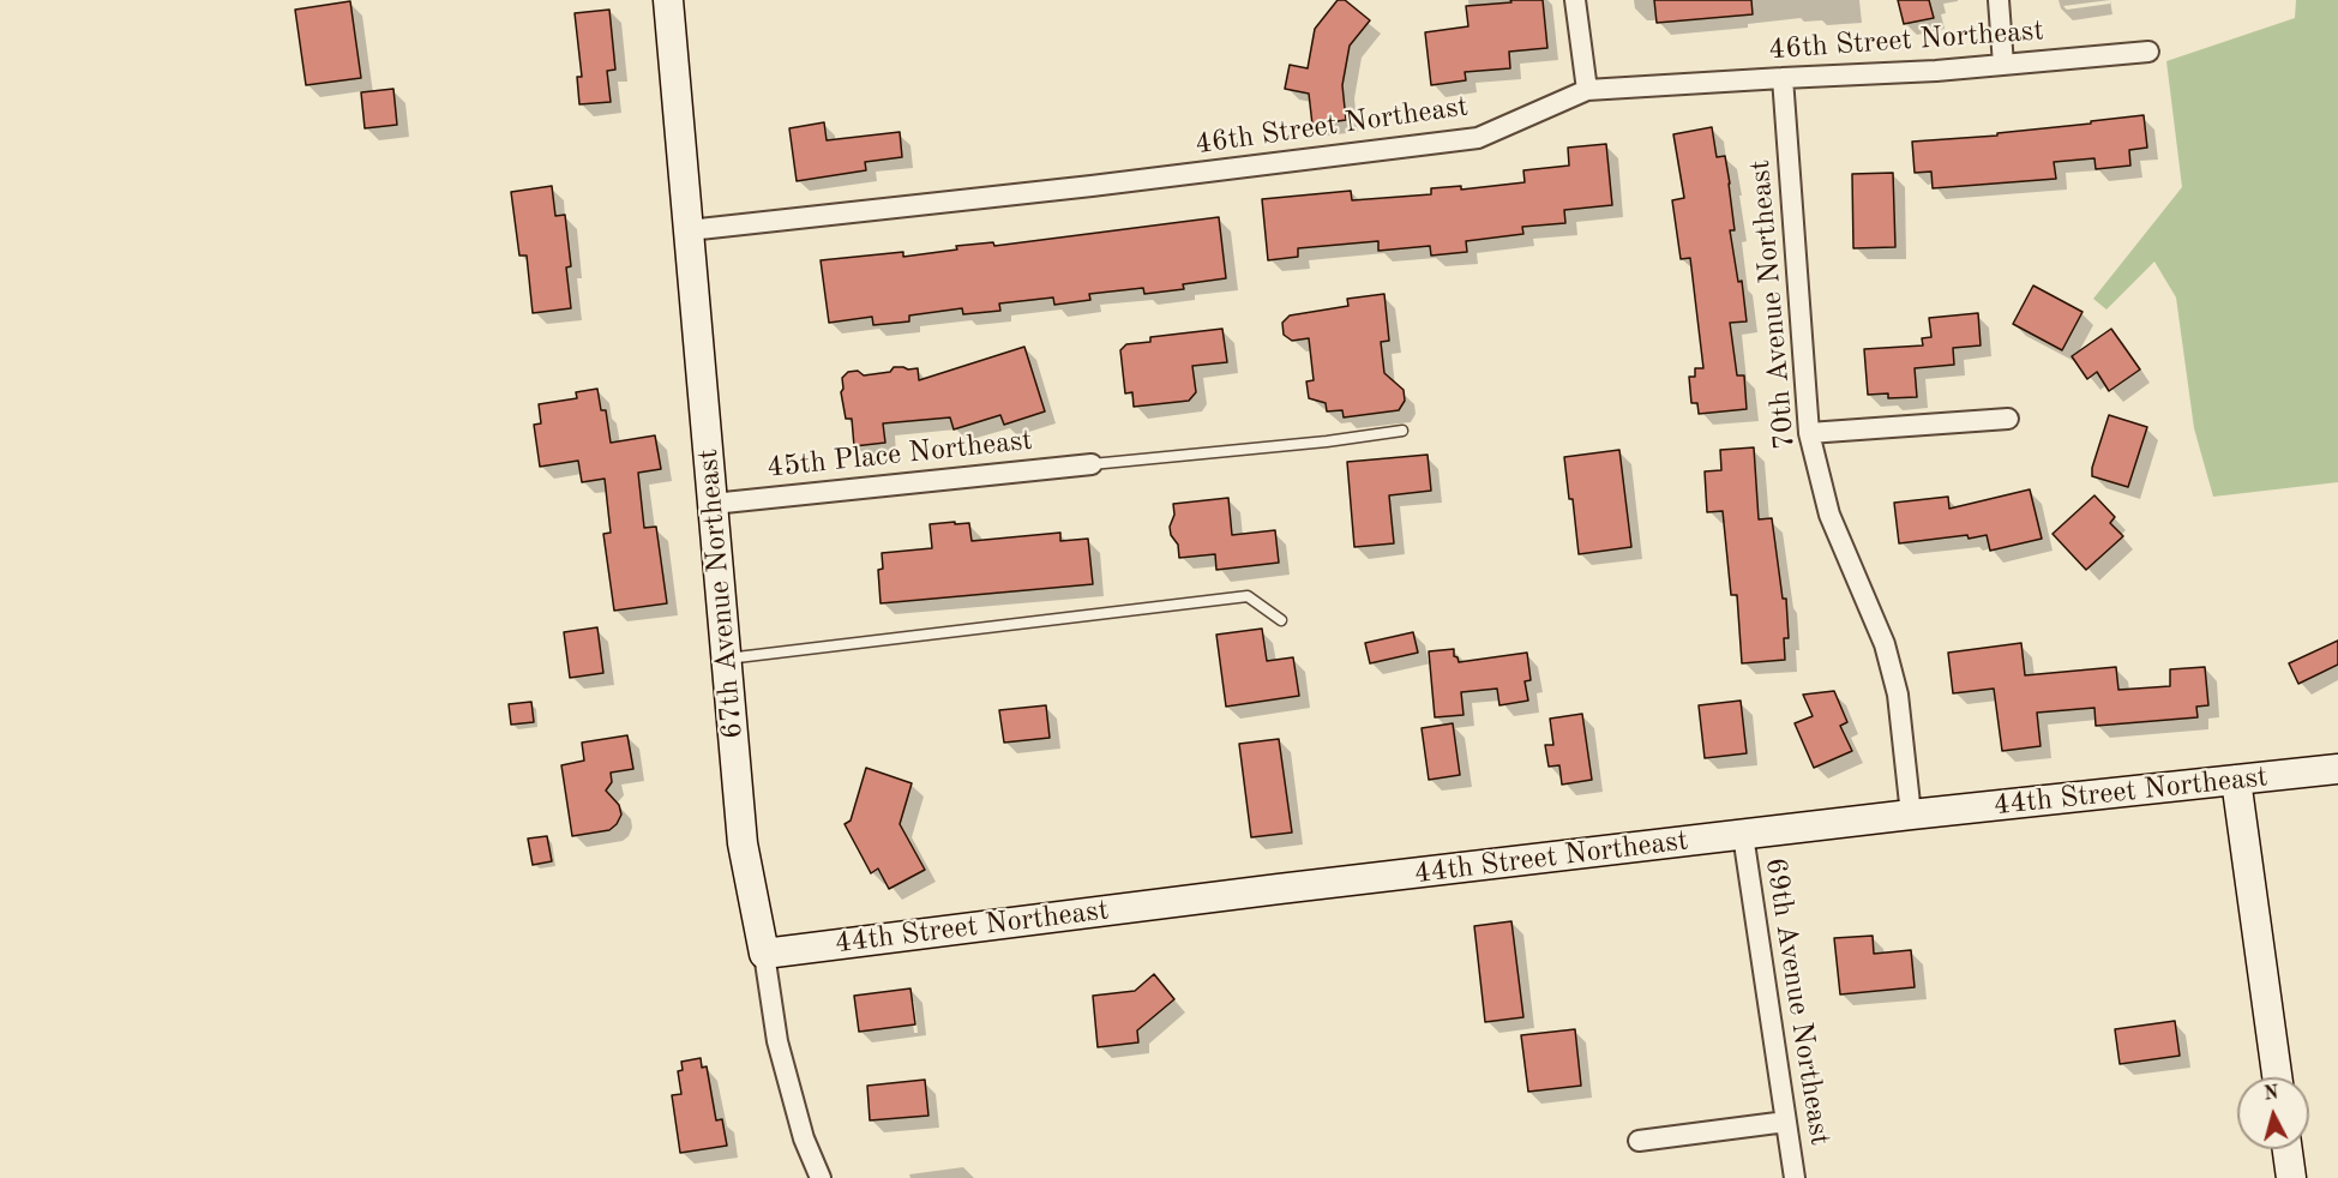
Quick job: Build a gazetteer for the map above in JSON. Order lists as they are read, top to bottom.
{
  "streets": {
    "street": [
      "46th Street Northeast",
      "70th Avenue Northeast",
      "45th Place Northeast",
      "67th Avenue Northeast",
      "44th Street Northeast",
      "69th Avenue Northeast"
    ]
  },
  "crossings": [
    ["46th Street Northeast", "70th Avenue Northeast"],
    ["46th Street Northeast", "67th Avenue Northeast"],
    ["70th Avenue Northeast", "44th Street Northeast"],
    ["45th Place Northeast", "67th Avenue Northeast"],
    ["67th Avenue Northeast", "44th Street Northeast"],
    ["44th Street Northeast", "69th Avenue Northeast"]
  ],
  "north": "top"
}
